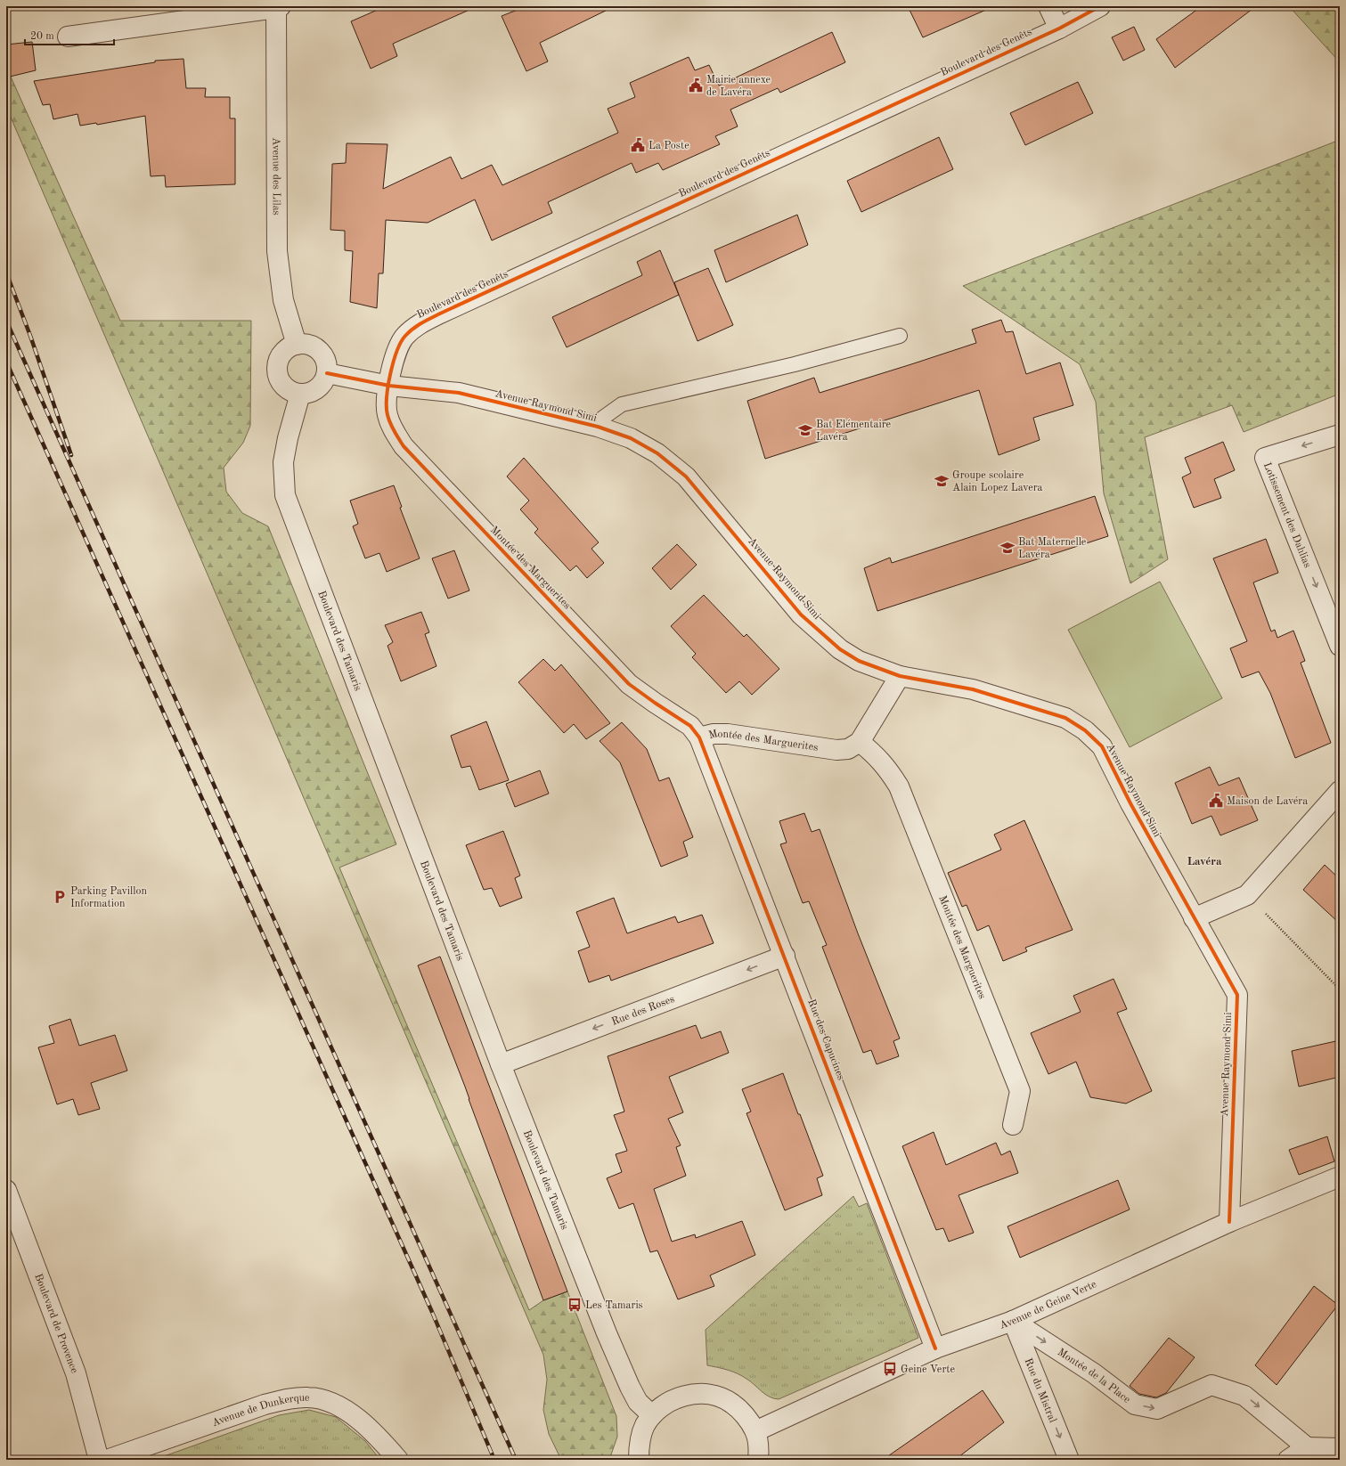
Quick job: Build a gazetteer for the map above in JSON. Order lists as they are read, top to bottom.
{
  "streets": {
    "street": [
      "Boulevard des Genêts",
      "Avenue des Lilas",
      "Avenue Raymond Simi",
      "Lotissement des Dahlias",
      "Montée des Marguerites",
      "Boulevard des Tamaris",
      "Rue des Roses",
      "Rue des Capucines",
      "Avenue de Geine Verte",
      "Boulevard de Provence",
      "Montée de la Place",
      "Rue du Mistral",
      "Avenue de Dunkerque"
    ]
  },
  "crossings": [
    ["Boulevard des Genêts", "Avenue Raymond Simi"],
    ["Boulevard des Genêts", "Montée des Marguerites"],
    ["Avenue des Lilas", "Avenue Raymond Simi"],
    ["Avenue des Lilas", "Boulevard des Tamaris"],
    ["Avenue Raymond Simi", "Montée des Marguerites"],
    ["Avenue Raymond Simi", "Boulevard des Tamaris"],
    ["Avenue Raymond Simi", "Avenue de Geine Verte"],
    ["Montée des Marguerites", "Rue des Capucines"],
    ["Boulevard des Tamaris", "Rue des Roses"],
    ["Rue des Roses", "Rue des Capucines"],
    ["Rue des Capucines", "Avenue de Geine Verte"],
    ["Avenue de Geine Verte", "Montée de la Place"],
    ["Avenue de Geine Verte", "Rue du Mistral"],
    ["Montée de la Place", "Rue du Mistral"]
  ],
  "one_way": ["Rue des Roses", "Montée de la Place", "Rue du Mistral"],
  "districts": ["Lavéra"],
  "places": {
    "public building": ["Mairie annexe de Lavéra", "La Poste", "Maison de Lavéra"],
    "school or university": ["Bat Elémentaire Lavéra", "Groupe scolaire Alain Lopez Lavera", "Bat Maternelle Lavéra"],
    "parking": ["Parking Pavillon Information"],
    "bus stop": ["Les Tamaris", "Geine Verte"]
  },
  "scale_bar": "20 m"
}
